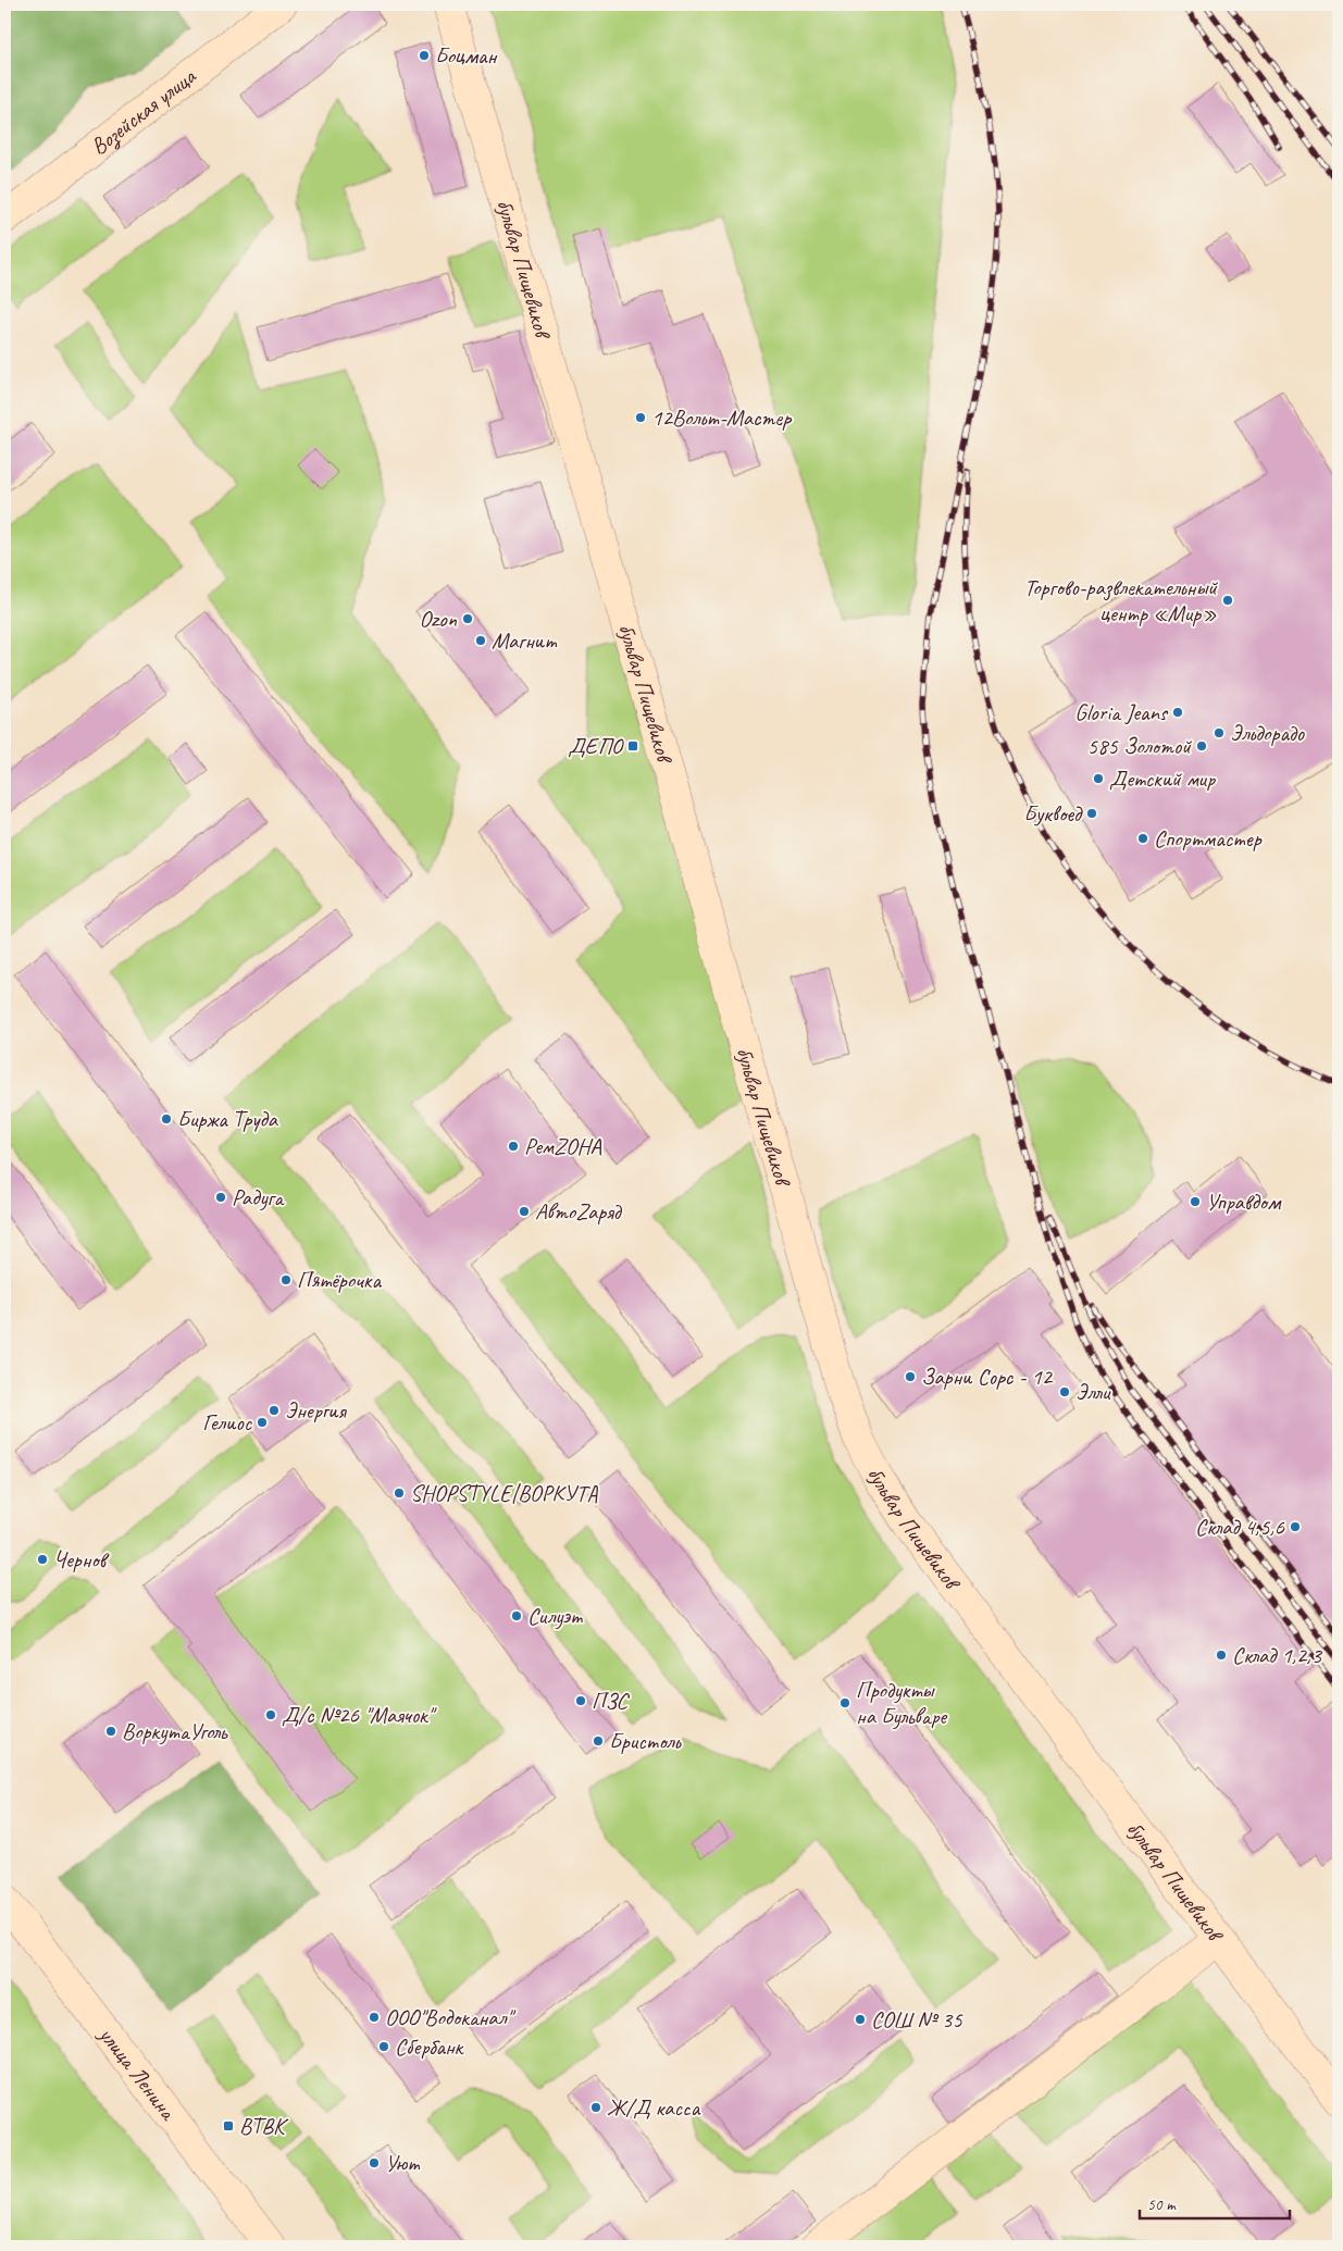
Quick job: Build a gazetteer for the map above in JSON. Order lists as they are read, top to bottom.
{
  "streets": {
    "main road": ["Возейская улица", "бульвар Пищевиков", "улица Ленина"]
  },
  "places": {
    "other": [
      "Боцман",
      "12Вольт-Мастер",
      "Торгово-развлекательный центр «Мир»",
      "Ozon",
      "Магнит",
      "Gloria Jeans",
      "Эльдорадо",
      "585 Золотой",
      "Детский мир",
      "Буквоед",
      "Спортмастер",
      "Биржа Труда",
      "РемZОНА",
      "Радуга",
      "Управдом",
      "АвтоZаряд",
      "Пятёрочка",
      "Зарни Сорс - 12",
      "Элли",
      "Энергия",
      "Гелиос",
      "SHOPSTYLE|ВОРКУТА",
      "Склад 4,5,6",
      "Чернов",
      "Силуэт",
      "Склад 1,2,3",
      "ПЗС",
      "Продукты на Бульваре",
      "Д/с №26 \"Маячок\"",
      "ВоркутаУголь",
      "Бристоль",
      "ООО\"Водоканал\"",
      "СОШ № 35",
      "Сбербанк",
      "Ж/Д касса",
      "Уют"
    ],
    "transit": ["ДЕПО", "ВТВК"]
  },
  "scale_bar": "50 m"
}
